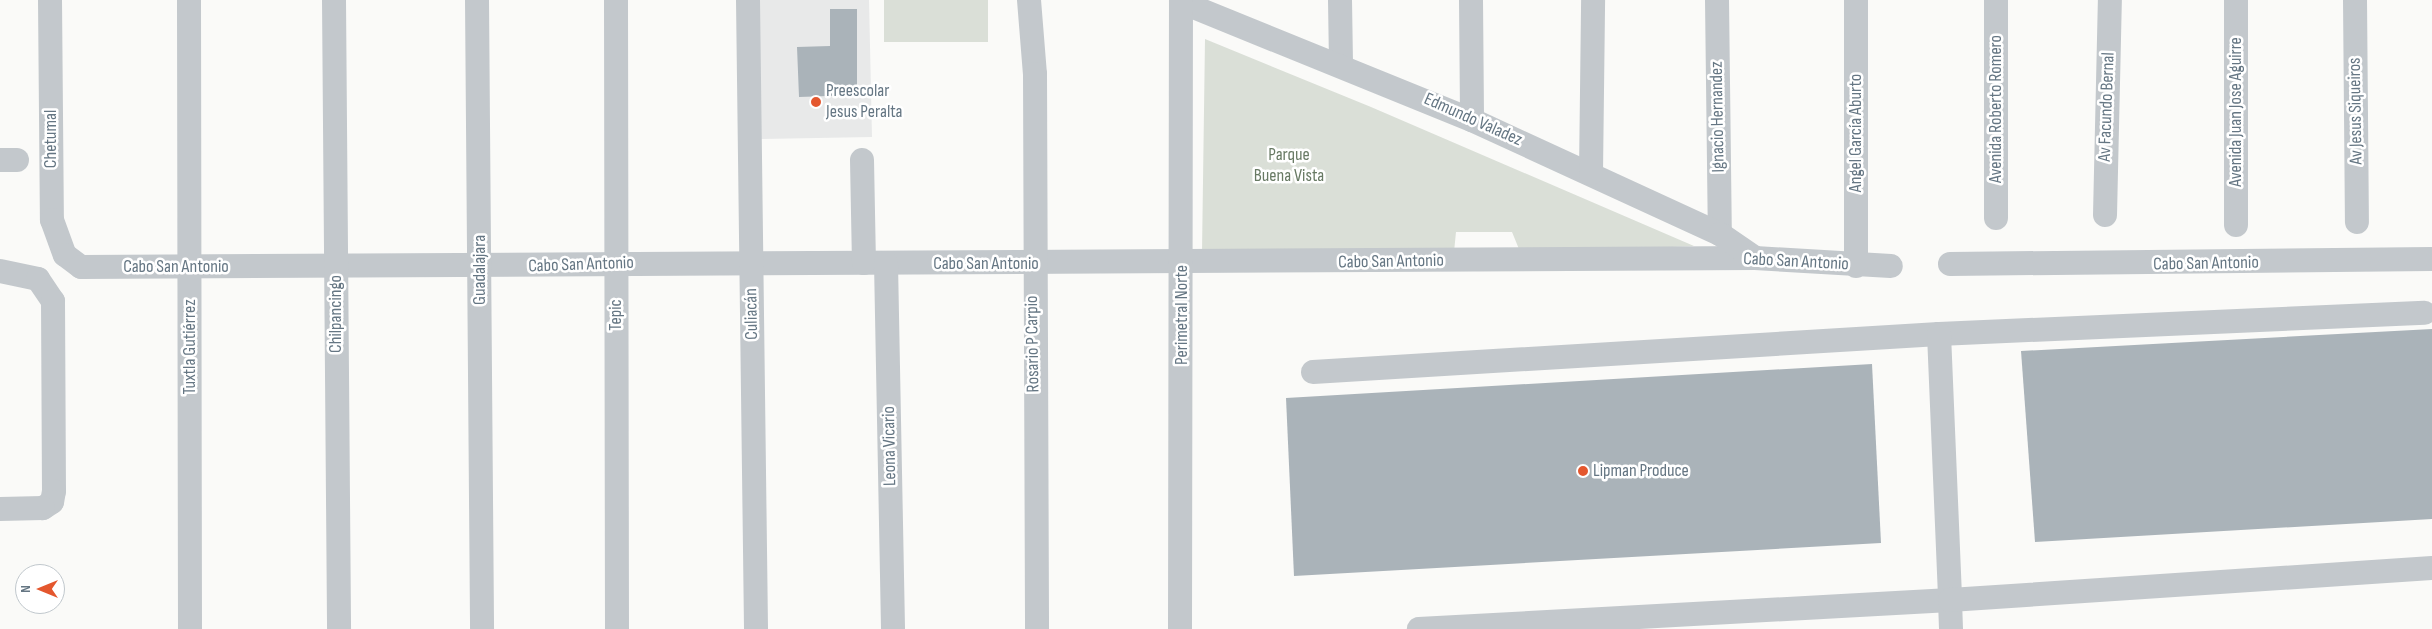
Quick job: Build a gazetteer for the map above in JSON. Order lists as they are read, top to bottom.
{
  "streets": {
    "street": [
      "Av Facundo Bernal",
      "Avenida Roberto Romero",
      "Av Jesus Siqueiros",
      "Avenida Juan Jose Aguirre",
      "Ignacio Hernandez",
      "Edmundo Valadez",
      "Angel García Aburto",
      "Chetumal",
      "Cabo San Antonio",
      "Guadalajara",
      "Chilpancingo",
      "Culiacán",
      "Tepic",
      "Perimetral Norte",
      "Rosario P Carpio",
      "Tuxtla Gutiérrez",
      "Leona Vicario"
    ]
  },
  "crossings": [
    ["Ignacio Hernandez", "Edmundo Valadez"],
    ["Edmundo Valadez", "Cabo San Antonio"],
    ["Edmundo Valadez", "Perimetral Norte"],
    ["Angel García Aburto", "Cabo San Antonio"],
    ["Chetumal", "Cabo San Antonio"],
    ["Cabo San Antonio", "Guadalajara"],
    ["Cabo San Antonio", "Chilpancingo"],
    ["Cabo San Antonio", "Culiacán"],
    ["Cabo San Antonio", "Tepic"],
    ["Cabo San Antonio", "Perimetral Norte"],
    ["Cabo San Antonio", "Rosario P Carpio"],
    ["Cabo San Antonio", "Tuxtla Gutiérrez"],
    ["Cabo San Antonio", "Leona Vicario"]
  ],
  "parks": ["Parque Buena Vista"],
  "places": ["Preescolar Jesus Peralta", "Lipman Produce"],
  "north": "left"
}
